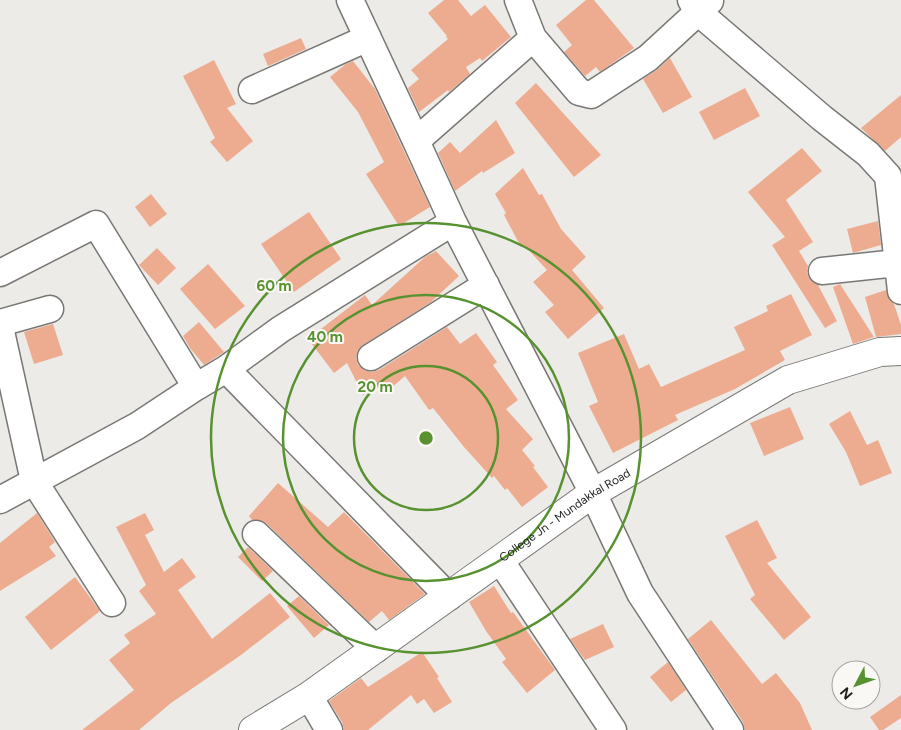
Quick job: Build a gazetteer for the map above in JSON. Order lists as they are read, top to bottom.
{
  "streets": {
    "street": ["College Jn - Mundakkal Road"]
  },
  "north": "bottom left",
  "rings": ["60 m", "40 m", "20 m"]
}
